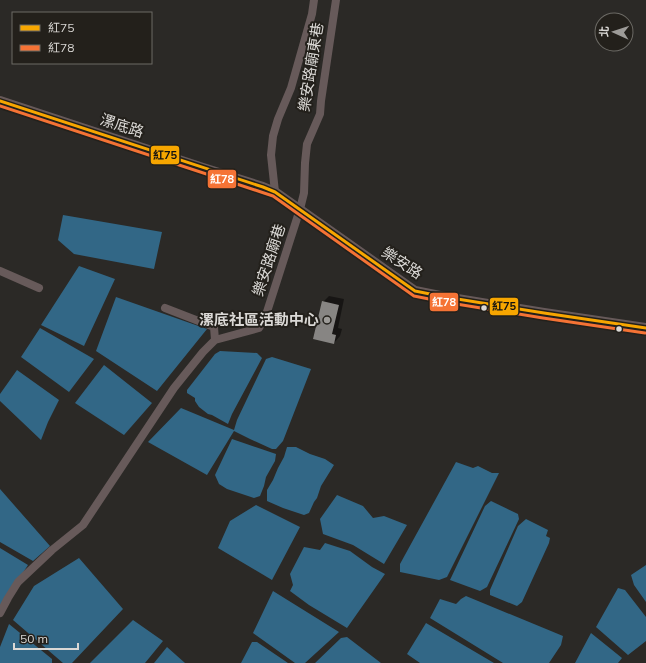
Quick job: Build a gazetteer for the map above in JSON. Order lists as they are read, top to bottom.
{
  "streets": {
    "street": [
      "樂安路廟東巷",
      "漯底路",
      "樂安路廟巷",
      "樂安路"
    ]
  },
  "crossings": [
    ["樂安路廟東巷", "漯底路"],
    ["樂安路廟東巷", "樂安路廟巷"],
    ["樂安路廟東巷", "樂安路"],
    ["漯底路", "樂安路廟巷"],
    ["漯底路", "樂安路"],
    ["樂安路廟巷", "樂安路"]
  ],
  "places": ["漯底社區活動中心"],
  "lines": ["transit line 紅75", "transit line 紅78"],
  "legend": ["紅75", "紅78"],
  "scale_bar": "50 m",
  "north": "left"
}
